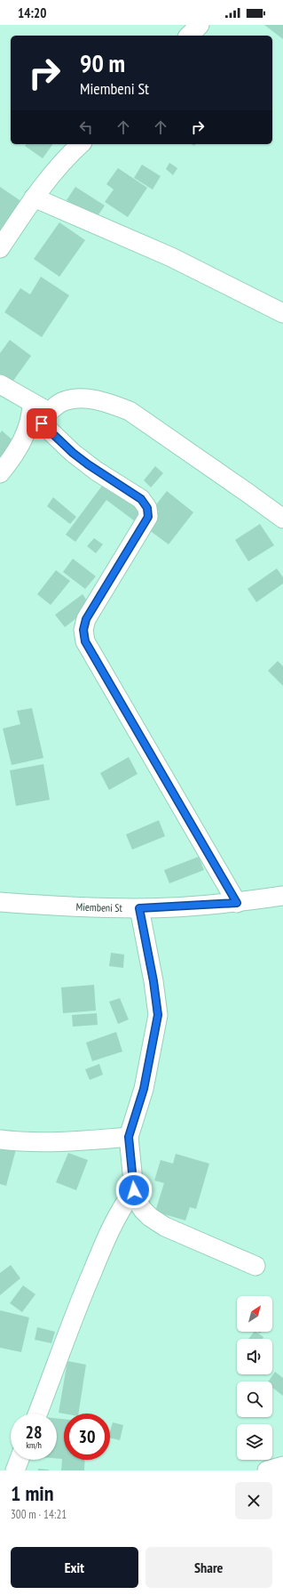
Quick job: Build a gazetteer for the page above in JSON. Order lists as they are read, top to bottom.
{
  "streets": {
    "street": ["Miembeni St"]
  },
  "north": "top right",
  "page": {
    "status": "14:20",
    "turn": ["90 m", "Miembeni St"],
    "speed": "28 km/h",
    "limit": "30",
    "heading": ["1 min", "300 m · 14:21"],
    "buttons": ["Exit", "Share"]
  }
}
